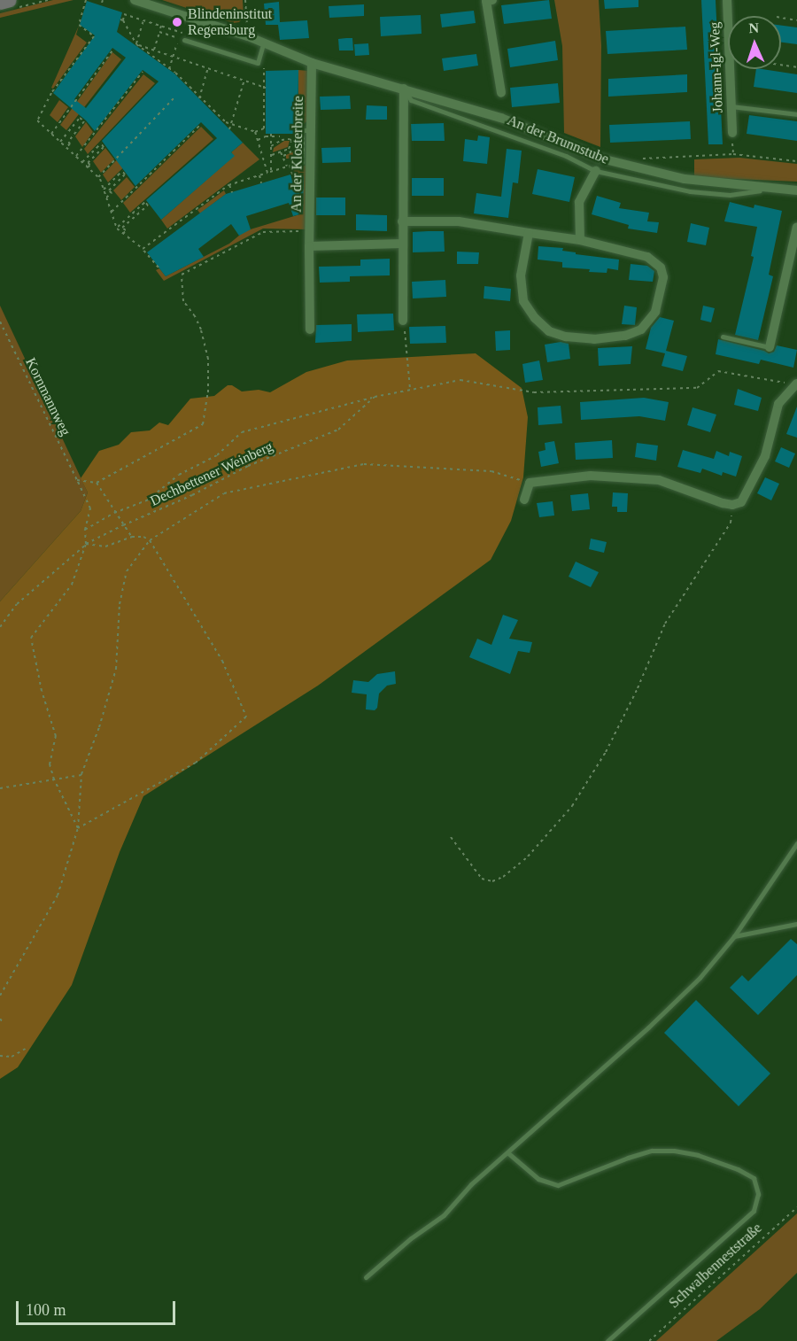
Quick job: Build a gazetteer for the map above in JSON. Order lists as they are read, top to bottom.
{
  "streets": {
    "street": ["Johann-Igl-Weg", "An der Brunnstube", "An der Klosterbreite"],
    "path": ["Kornmannweg", "Dechbettener Weinberg", "Schwalbenneststraße"]
  },
  "crossings": [
    ["An der Brunnstube", "An der Klosterbreite"],
    ["Kornmannweg", "Dechbettener Weinberg"]
  ],
  "places": ["Blindeninstitut Regensburg"],
  "scale_bar": "100 m",
  "north": "top"
}
